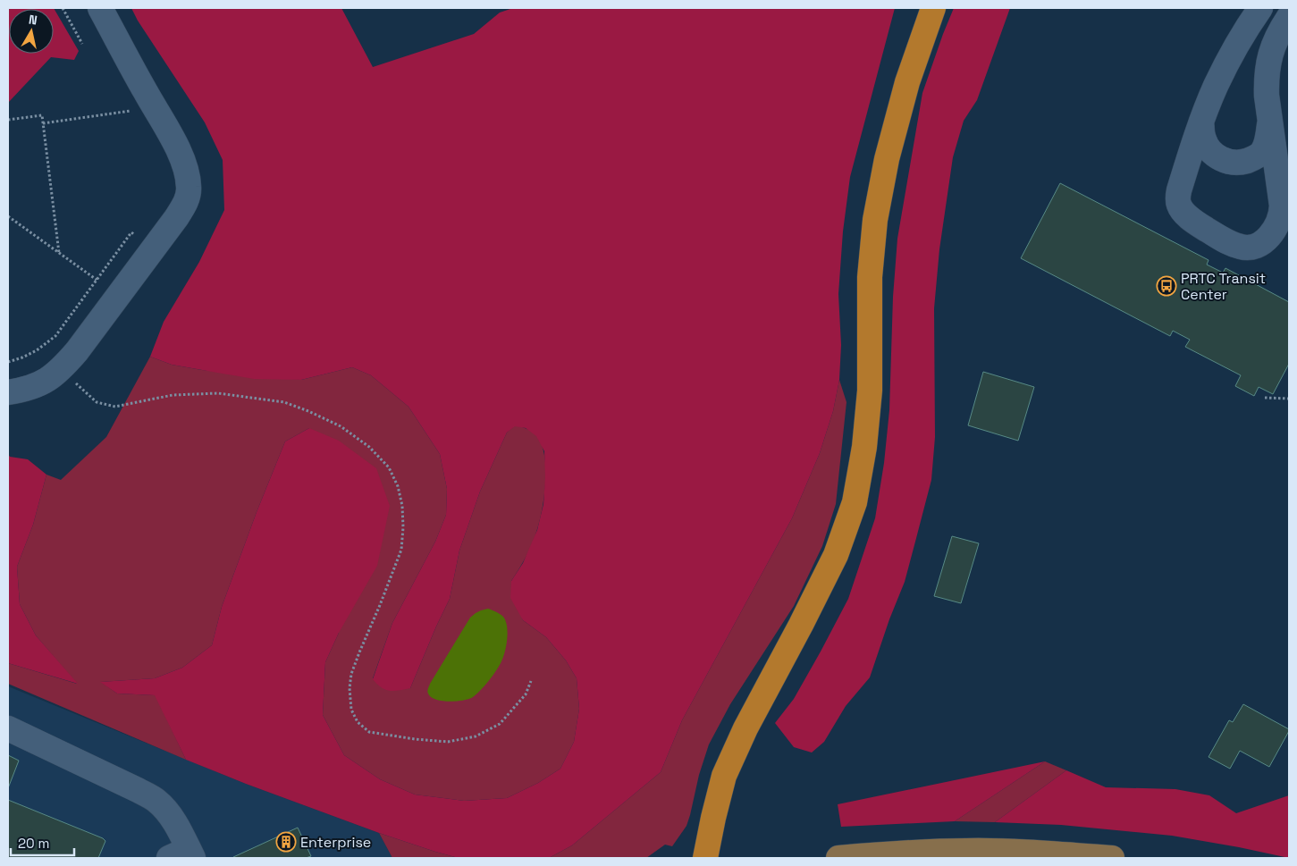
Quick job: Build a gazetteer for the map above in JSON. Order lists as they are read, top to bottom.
{
  "places": {
    "bus stop": ["PRTC Transit Center"],
    "building": ["Enterprise"]
  },
  "scale_bar": "20 m",
  "north": "top"
}
